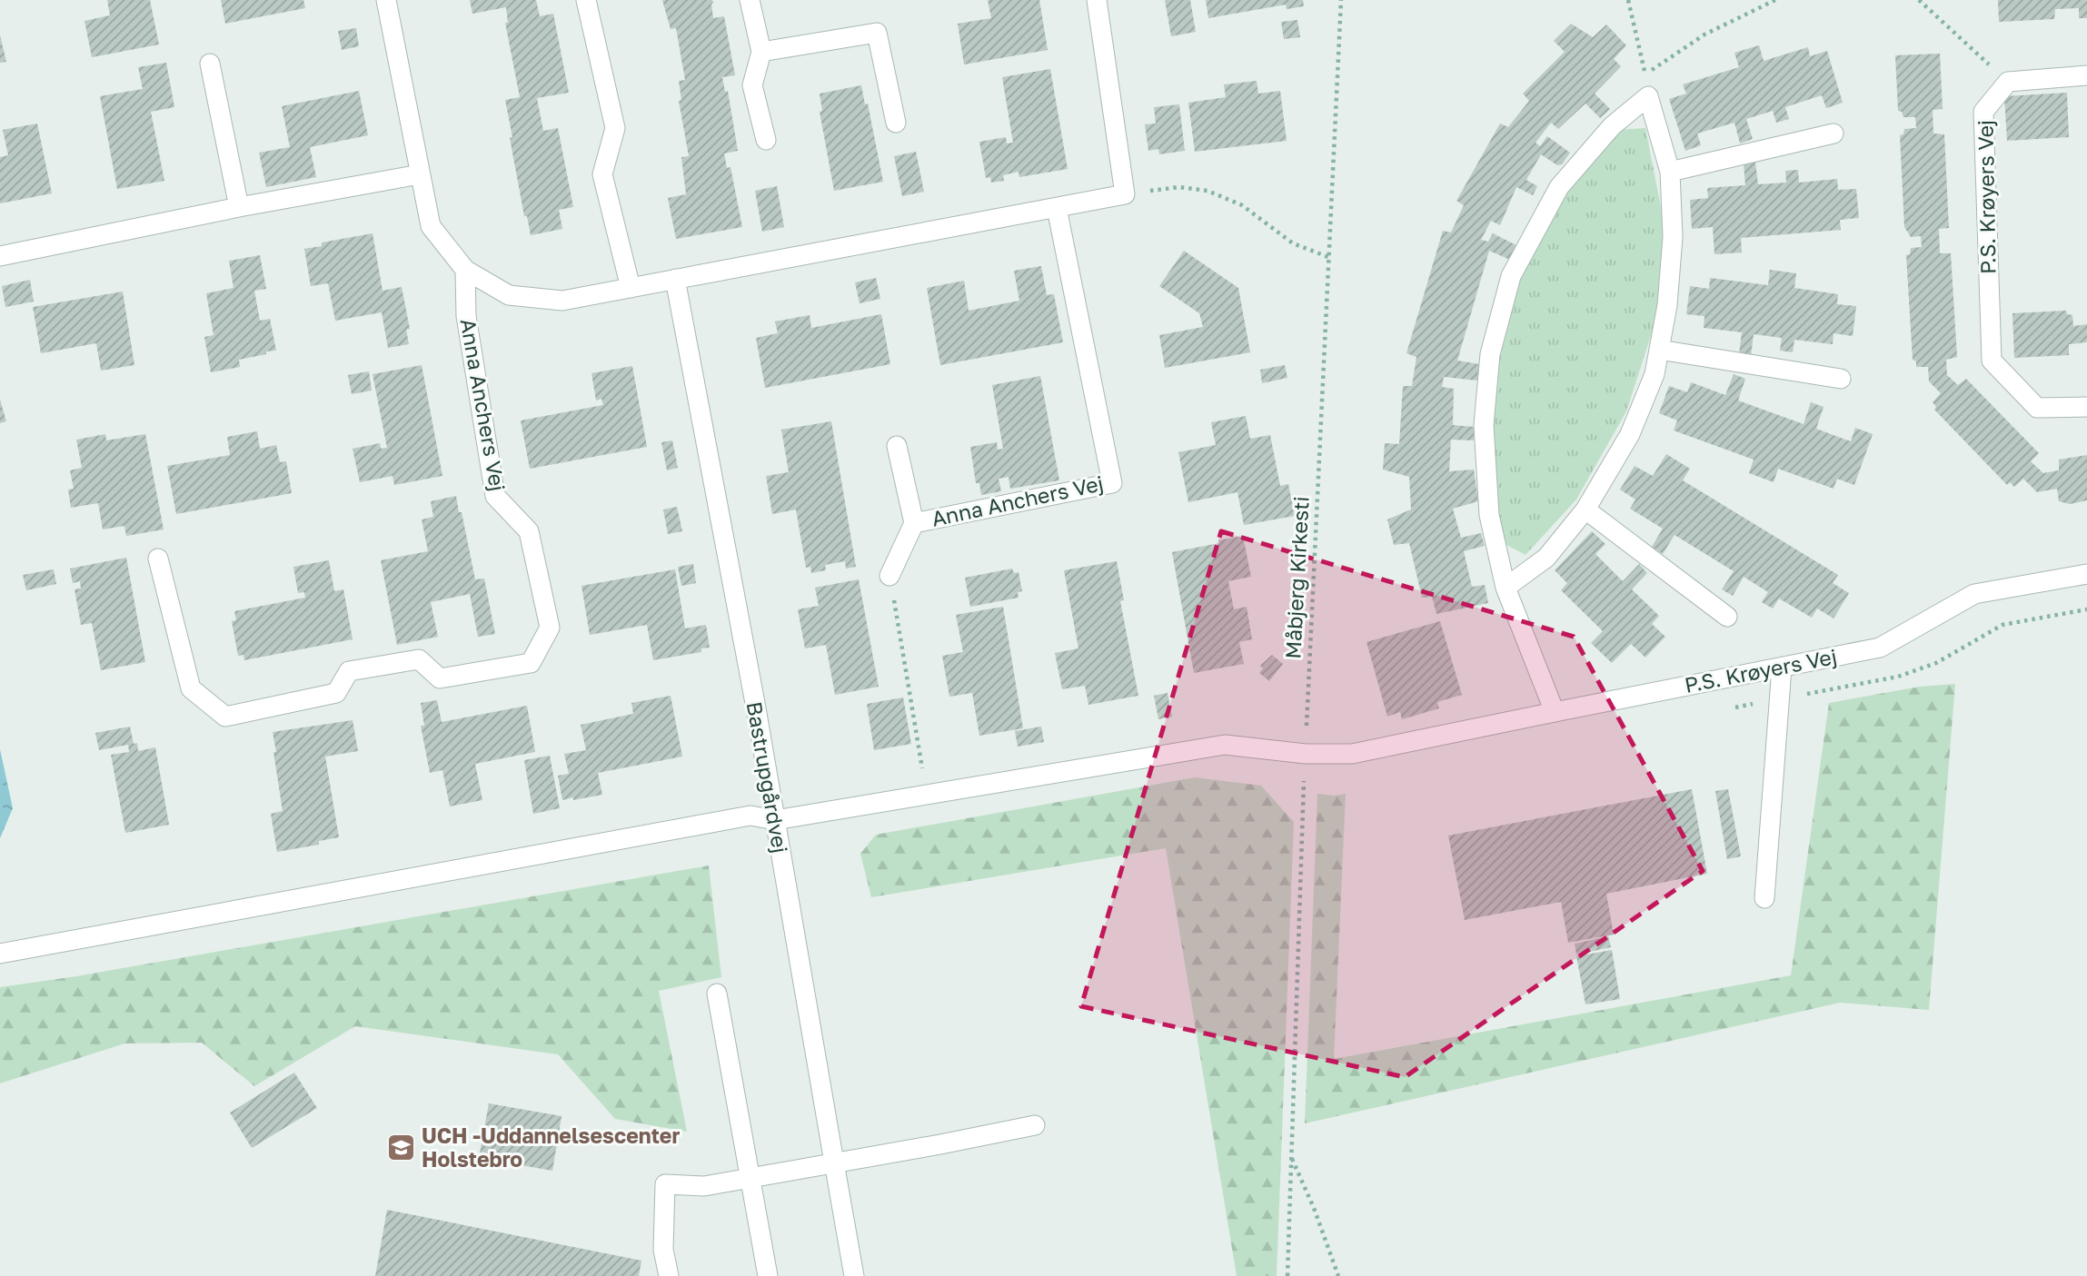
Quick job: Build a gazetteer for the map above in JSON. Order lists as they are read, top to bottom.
{
  "streets": {
    "street": ["P.S. Krøyers Vej", "Anna Anchers Vej", "Bastrupgårdvej"],
    "path": ["Måbjerg Kirkesti"]
  },
  "crossings": [
    ["P.S. Krøyers Vej", "Måbjerg Kirkesti"],
    ["P.S. Krøyers Vej", "Bastrupgårdvej"]
  ],
  "places": {
    "school or university": ["UCH -Uddannelsescenter Holstebro"]
  }
}
